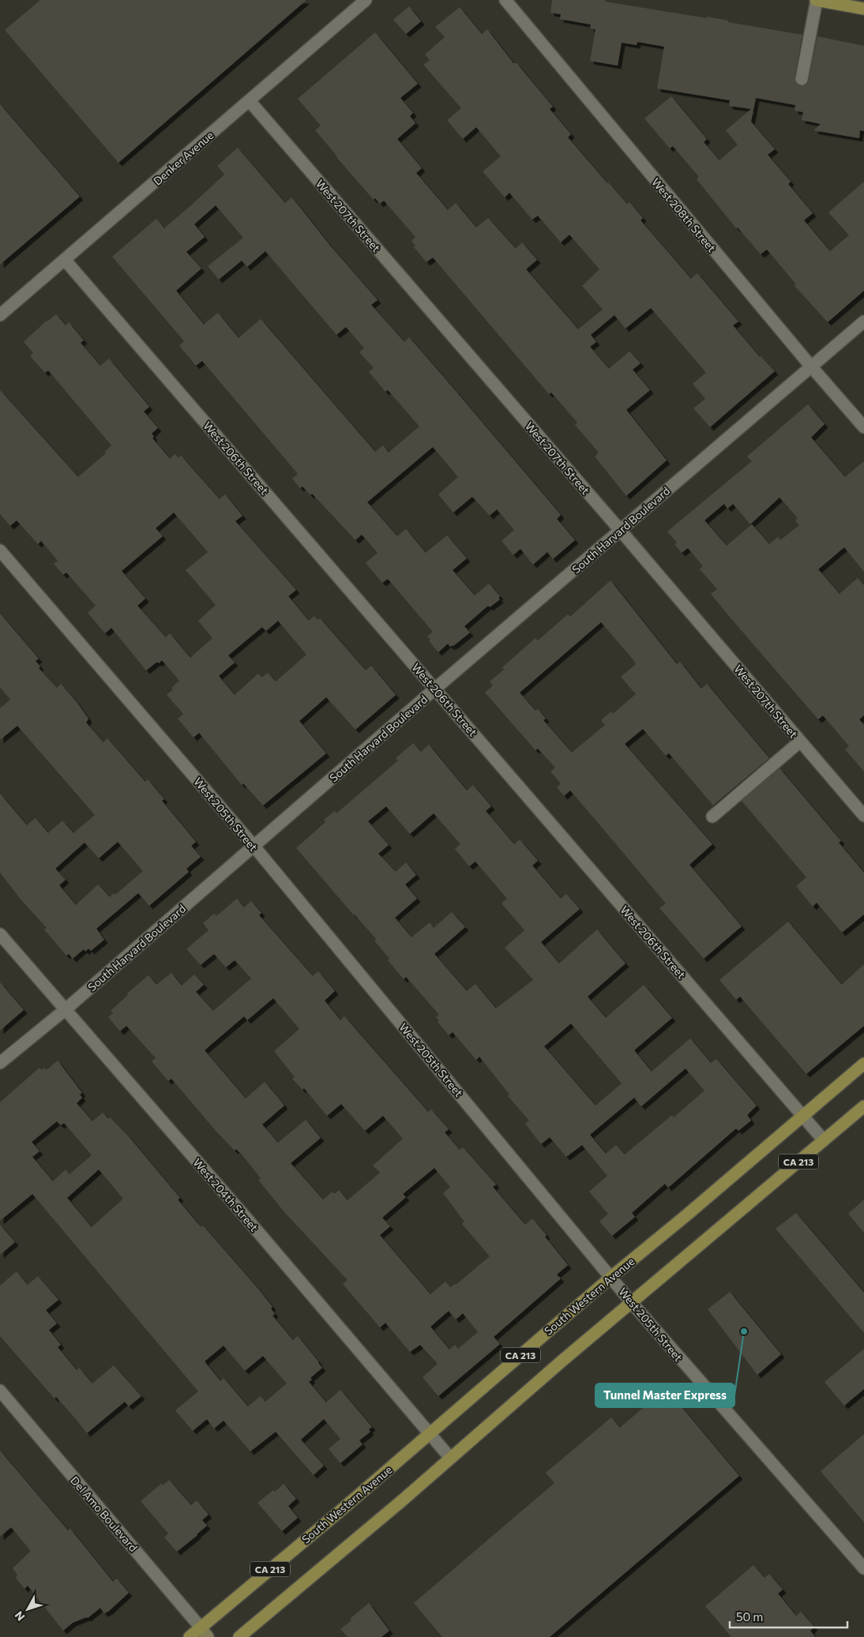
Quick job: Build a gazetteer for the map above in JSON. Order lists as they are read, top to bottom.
{
  "streets": {
    "main road": ["CA 213", "South Western Avenue"],
    "street": [
      "Denker Avenue",
      "West 208th Street",
      "West 207th Street",
      "West 206th Street",
      "South Harvard Boulevard",
      "West 205th Street",
      "West 204th Street",
      "Del Amo Boulevard"
    ]
  },
  "crossings": [
    ["Denker Avenue", "West 207th Street"],
    ["Denker Avenue", "West 206th Street"],
    ["West 208th Street", "South Harvard Boulevard"],
    ["West 207th Street", "South Harvard Boulevard"],
    ["West 206th Street", "South Harvard Boulevard"],
    ["West 206th Street", "CA 213"],
    ["West 206th Street", "South Western Avenue"],
    ["South Harvard Boulevard", "West 205th Street"],
    ["South Harvard Boulevard", "West 204th Street"],
    ["West 205th Street", "CA 213"],
    ["West 205th Street", "South Western Avenue"],
    ["CA 213", "West 204th Street"],
    ["West 204th Street", "South Western Avenue"],
    ["South Western Avenue", "Del Amo Boulevard"]
  ],
  "places": ["Tunnel Master Express"],
  "scale_bar": "50 m",
  "north": "bottom left"
}
